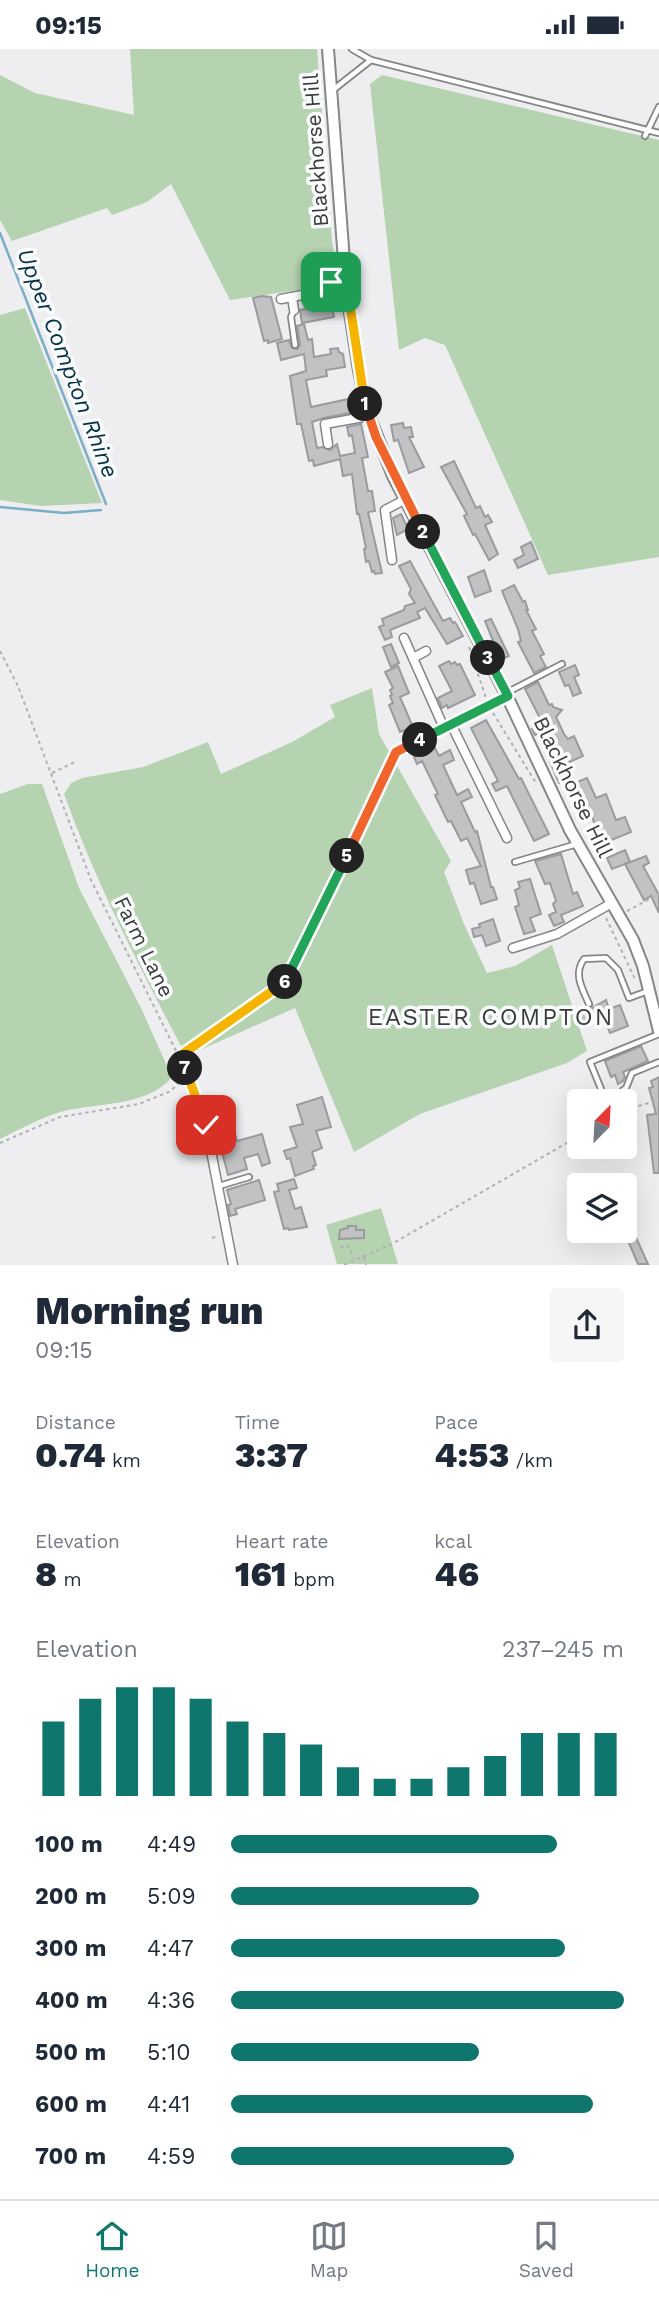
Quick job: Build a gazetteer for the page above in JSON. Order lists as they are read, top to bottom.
{
  "streets": {
    "main road": ["Blackhorse Hill"],
    "path": ["Farm Lane"]
  },
  "districts": ["EASTER COMPTON"],
  "water": ["Upper Compton Rhine"],
  "north": "top right",
  "page": {
    "status": "09:15",
    "pins": [
      "1",
      "2",
      "3",
      "4",
      "5",
      "6",
      "7"
    ],
    "heading": ["Morning run", "09:15"],
    "stats": [
      ["Distance", "0.74 km"],
      ["Time", "3:37"],
      ["Pace", "4:53 /km"],
      ["Elevation", "8 m"],
      ["Heart rate", "161 bpm"],
      ["kcal", "46"]
    ],
    "chart": ["Elevation", "237–245 m"],
    "list": [
      {
        "name": "100 m",
        "note": "4:49"
      },
      {
        "name": "200 m",
        "note": "5:09"
      },
      {
        "name": "300 m",
        "note": "4:47"
      },
      {
        "name": "400 m",
        "note": "4:36"
      },
      {
        "name": "500 m",
        "note": "5:10"
      },
      {
        "name": "600 m",
        "note": "4:41"
      },
      {
        "name": "700 m",
        "note": "4:59"
      }
    ],
    "tabs": ["Home", "Map", "Saved"]
  }
}
